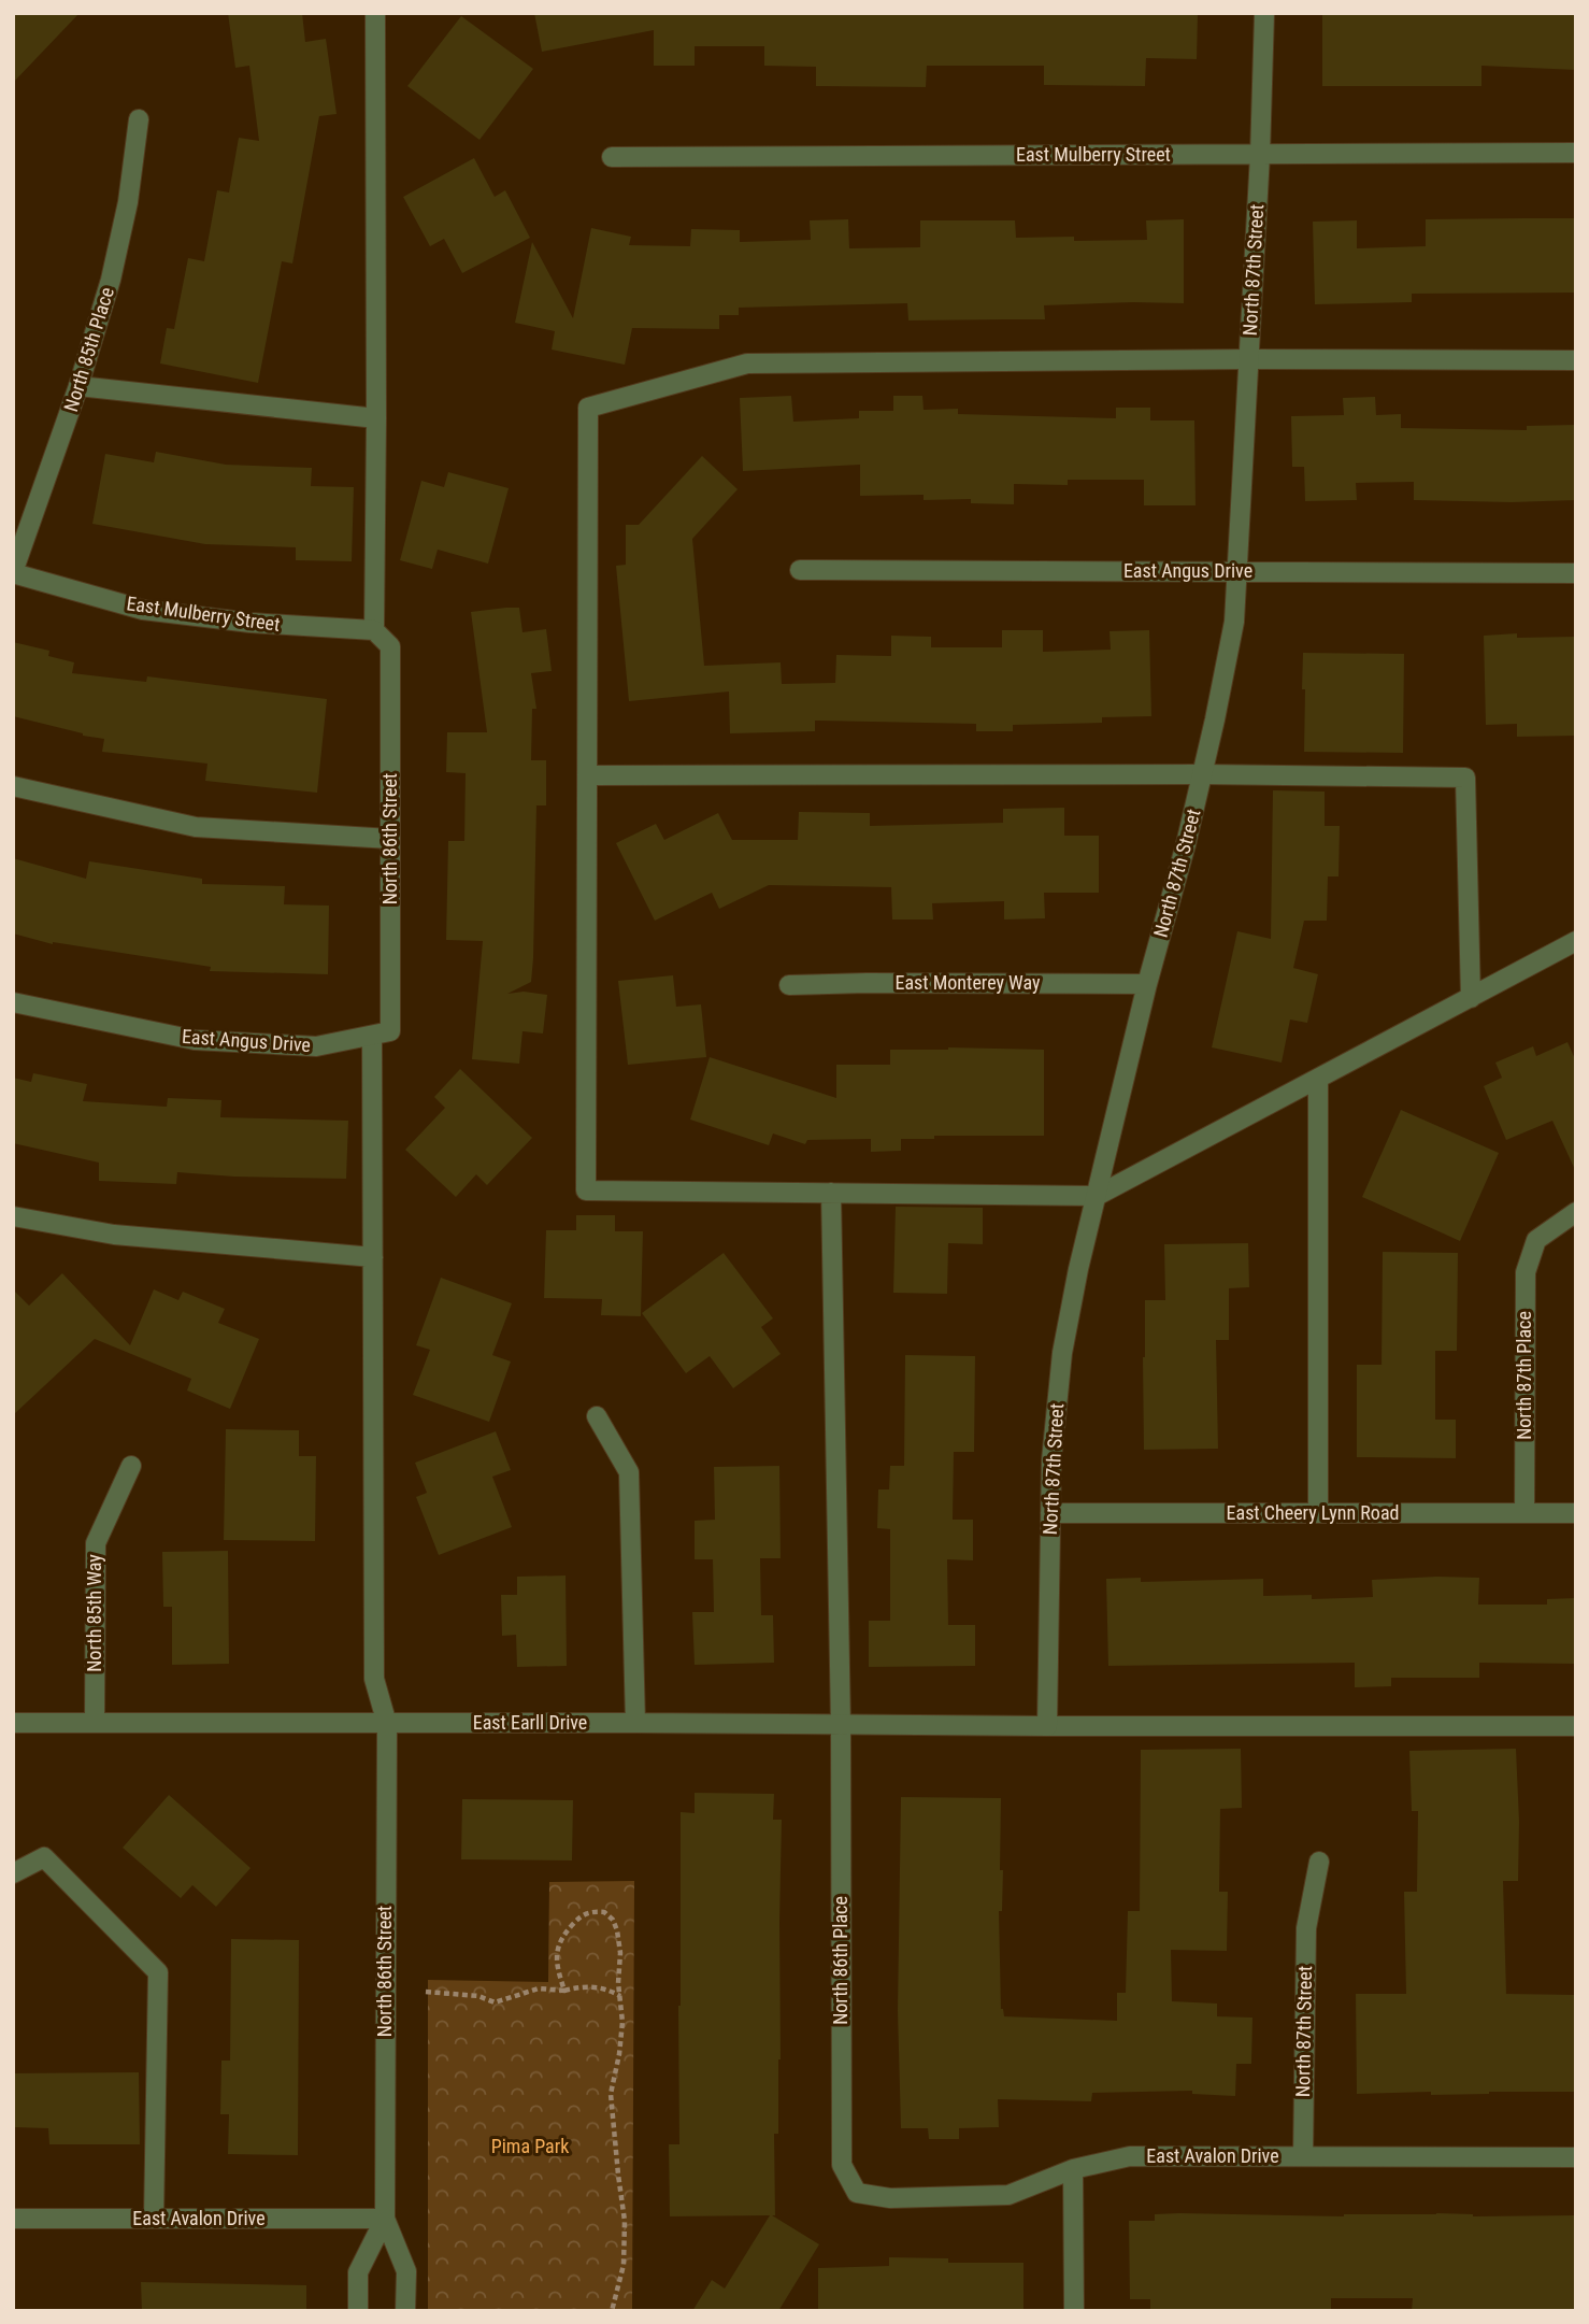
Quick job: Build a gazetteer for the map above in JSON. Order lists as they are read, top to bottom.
{
  "streets": {
    "street": [
      "East Mulberry Street",
      "North 87th Street",
      "North 85th Place",
      "East Angus Drive",
      "North 86th Street",
      "East Monterey Way",
      "North 87th Place",
      "East Cheery Lynn Road",
      "North 85th Way",
      "East Earll Drive",
      "North 86th Place",
      "East Avalon Drive"
    ]
  },
  "crossings": [
    ["East Mulberry Street", "North 87th Street"],
    ["East Mulberry Street", "North 85th Place"],
    ["East Mulberry Street", "North 86th Street"],
    ["North 87th Street", "East Angus Drive"],
    ["North 87th Street", "East Monterey Way"],
    ["North 87th Street", "East Cheery Lynn Road"],
    ["North 87th Street", "East Earll Drive"],
    ["North 87th Street", "East Avalon Drive"],
    ["East Angus Drive", "North 86th Street"],
    ["North 86th Street", "East Earll Drive"],
    ["North 86th Street", "East Avalon Drive"],
    ["North 87th Place", "East Cheery Lynn Road"],
    ["North 85th Way", "East Earll Drive"],
    ["East Earll Drive", "North 86th Place"],
    ["North 86th Place", "East Avalon Drive"]
  ],
  "parks": ["Pima Park"]
}
